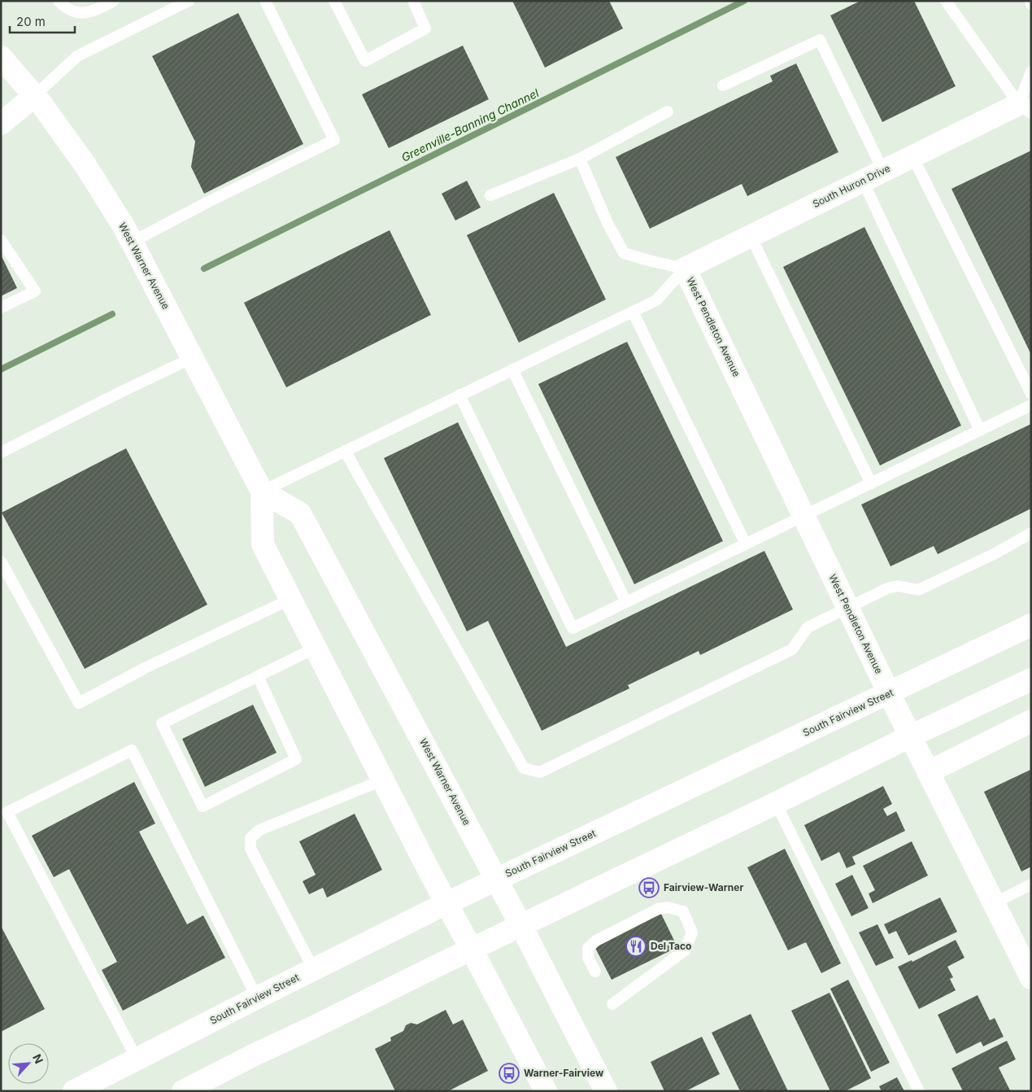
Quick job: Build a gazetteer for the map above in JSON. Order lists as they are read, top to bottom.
{
  "streets": {
    "main road": [
      "South Huron Drive",
      "West Warner Avenue",
      "West Pendleton Avenue",
      "South Fairview Street"
    ]
  },
  "crossings": [
    ["South Huron Drive", "West Pendleton Avenue"],
    ["West Warner Avenue", "South Fairview Street"],
    ["West Pendleton Avenue", "South Fairview Street"]
  ],
  "water": ["Greenville-Banning Channel"],
  "places": {
    "bus stop": ["Fairview-Warner", "Warner-Fairview"],
    "restaurant": ["Del Taco"]
  },
  "scale_bar": "20 m",
  "north": "top right"
}
